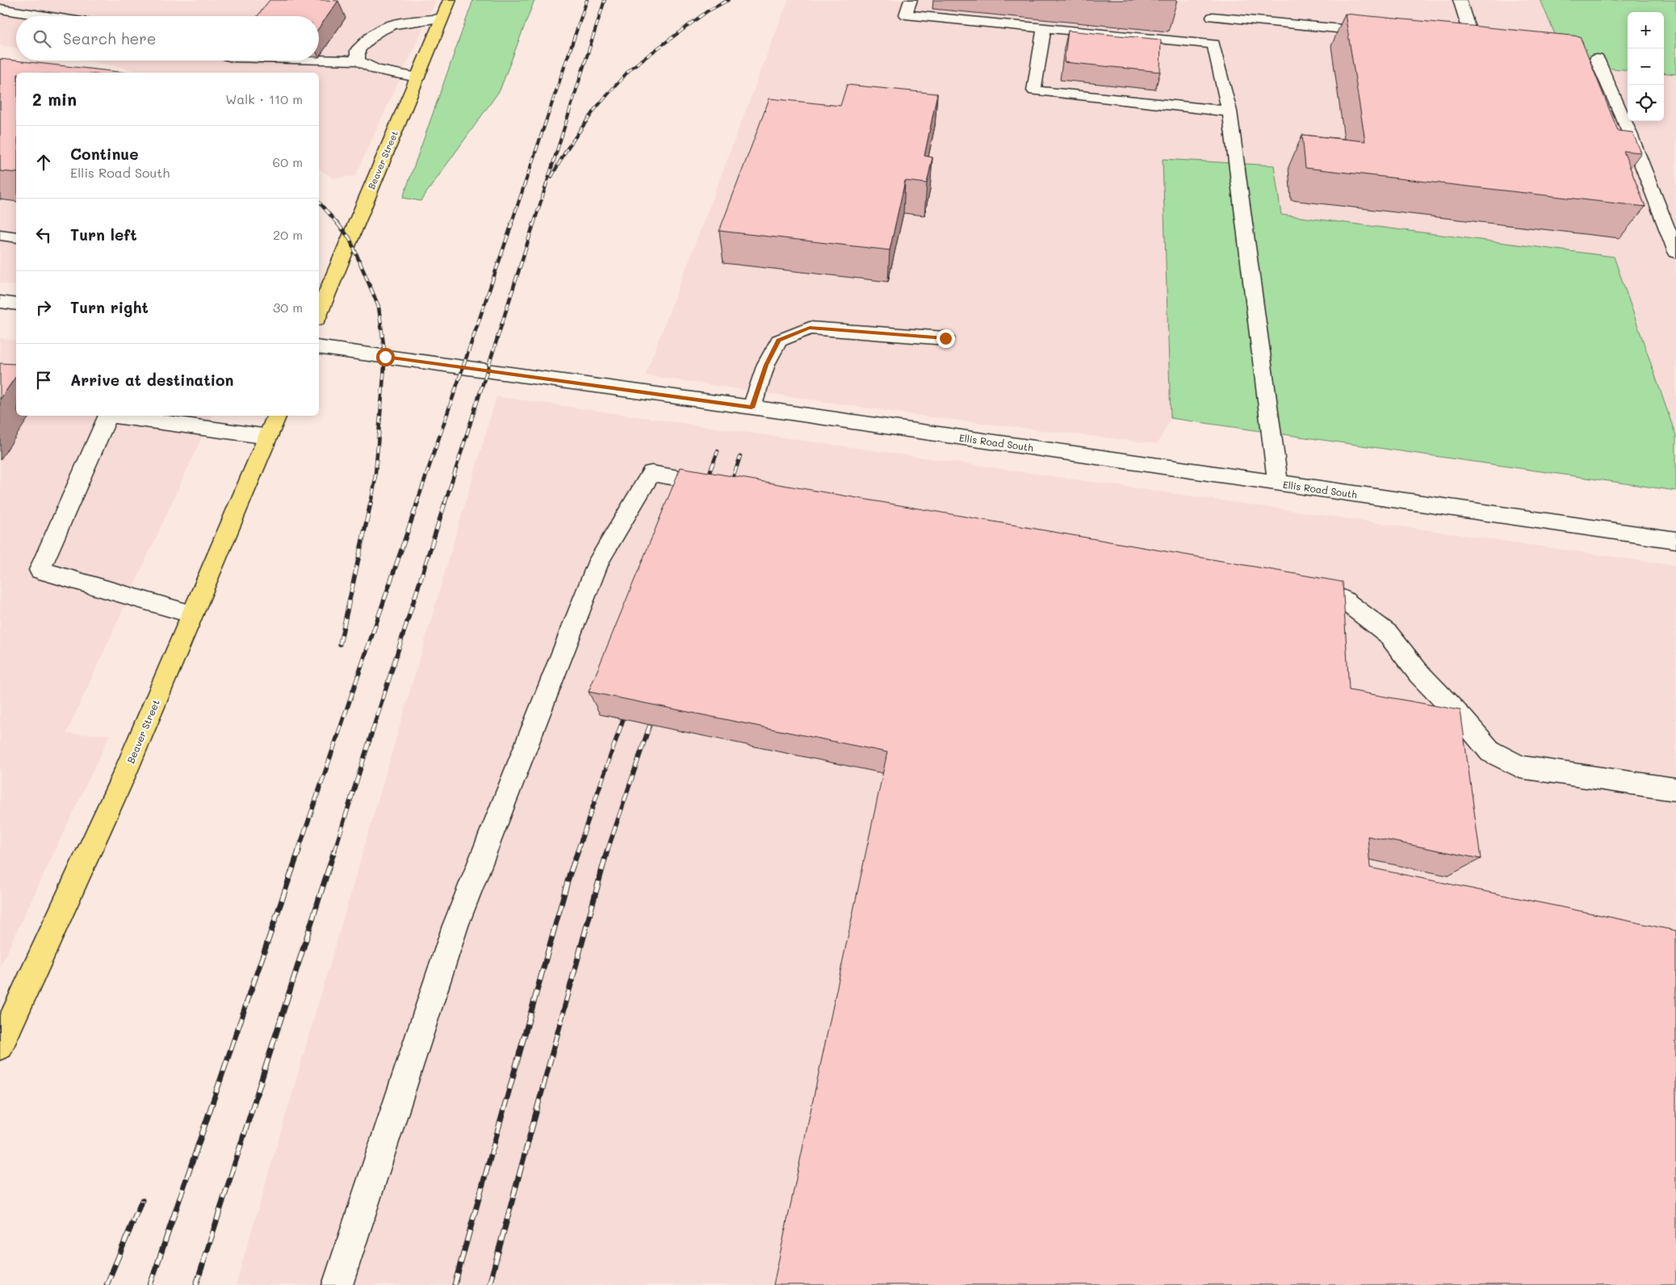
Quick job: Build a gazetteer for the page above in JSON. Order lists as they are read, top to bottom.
{
  "streets": {
    "main road": ["Beaver Street"],
    "street": ["Ellis Road South"]
  },
  "page": {
    "map_buttons": ["+", "−"],
    "search": "Search here",
    "heading": ["2 min", "Walk · 110 m"],
    "list": [
      ["Continue", "Ellis Road South", "60 m"],
      ["Turn left", "20 m"],
      ["Turn right", "30 m"],
      "Arrive at destination"
    ]
  }
}
